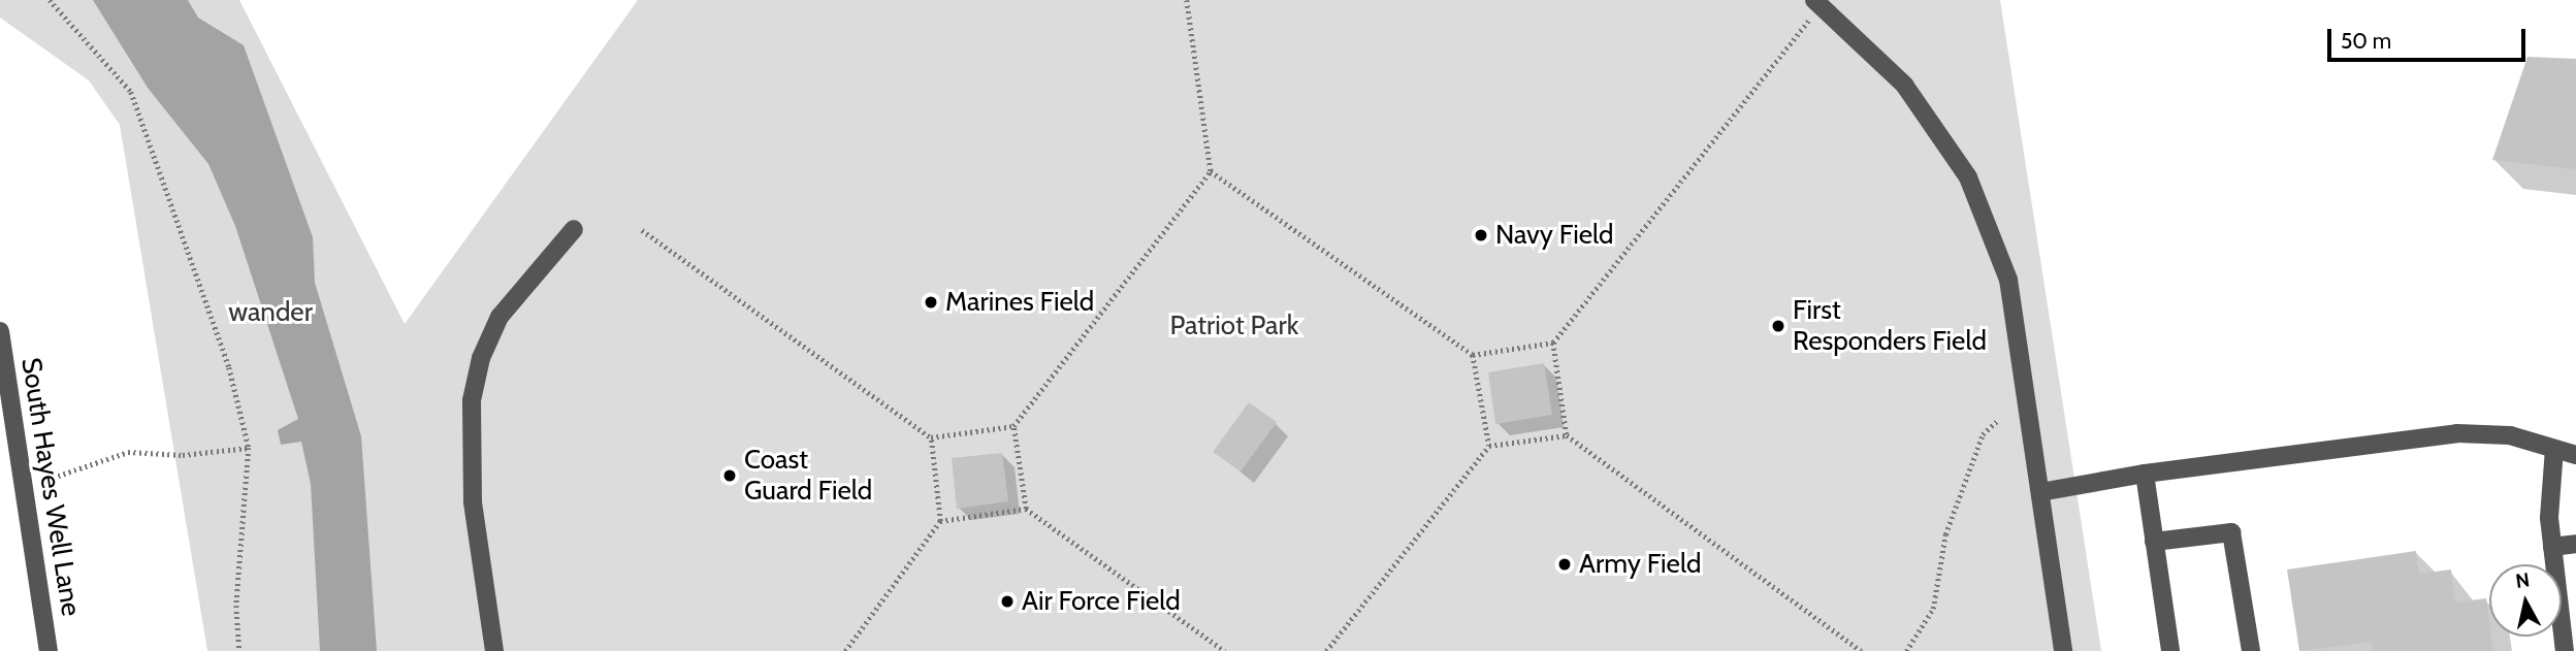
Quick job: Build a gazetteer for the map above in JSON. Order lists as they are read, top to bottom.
{
  "streets": {
    "street": ["South Hayes Well Lane"]
  },
  "parks": ["wander", "Patriot Park"],
  "places": [
    "Navy Field",
    "Marines Field",
    "First Responders Field",
    "Coast Guard Field",
    "Army Field",
    "Air Force Field"
  ],
  "scale_bar": "50 m",
  "north": "top"
}
